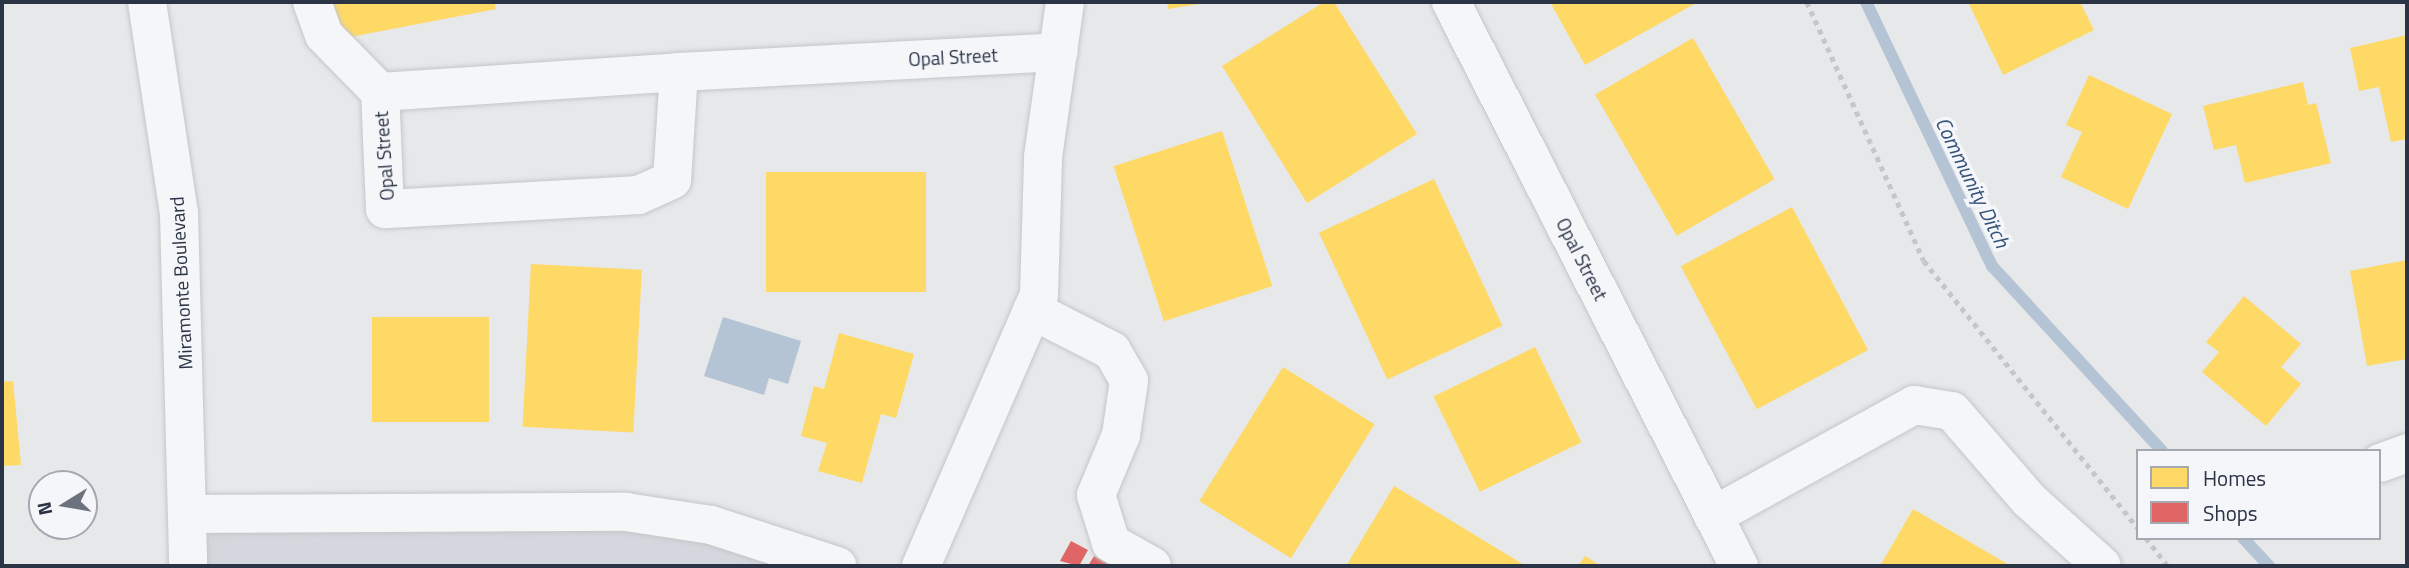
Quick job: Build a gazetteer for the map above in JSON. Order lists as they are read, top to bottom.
{
  "streets": {
    "street": ["Opal Street", "Miramonte Boulevard"]
  },
  "water": ["Community Ditch"],
  "legend": ["Homes", "Shops"],
  "north": "left"
}
